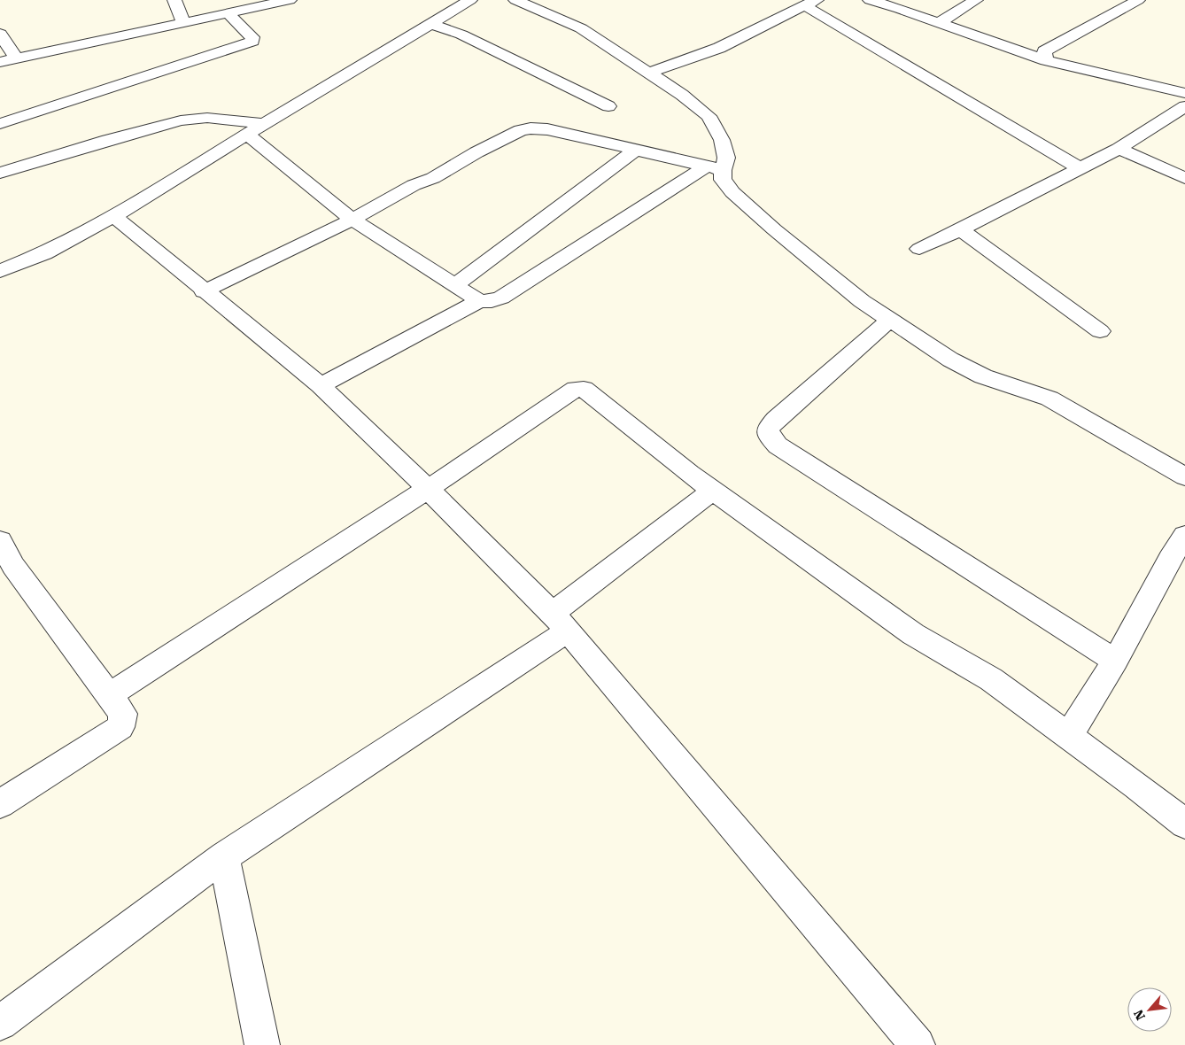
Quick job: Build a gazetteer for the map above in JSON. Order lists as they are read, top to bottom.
{
  "north": "bottom left"
}
